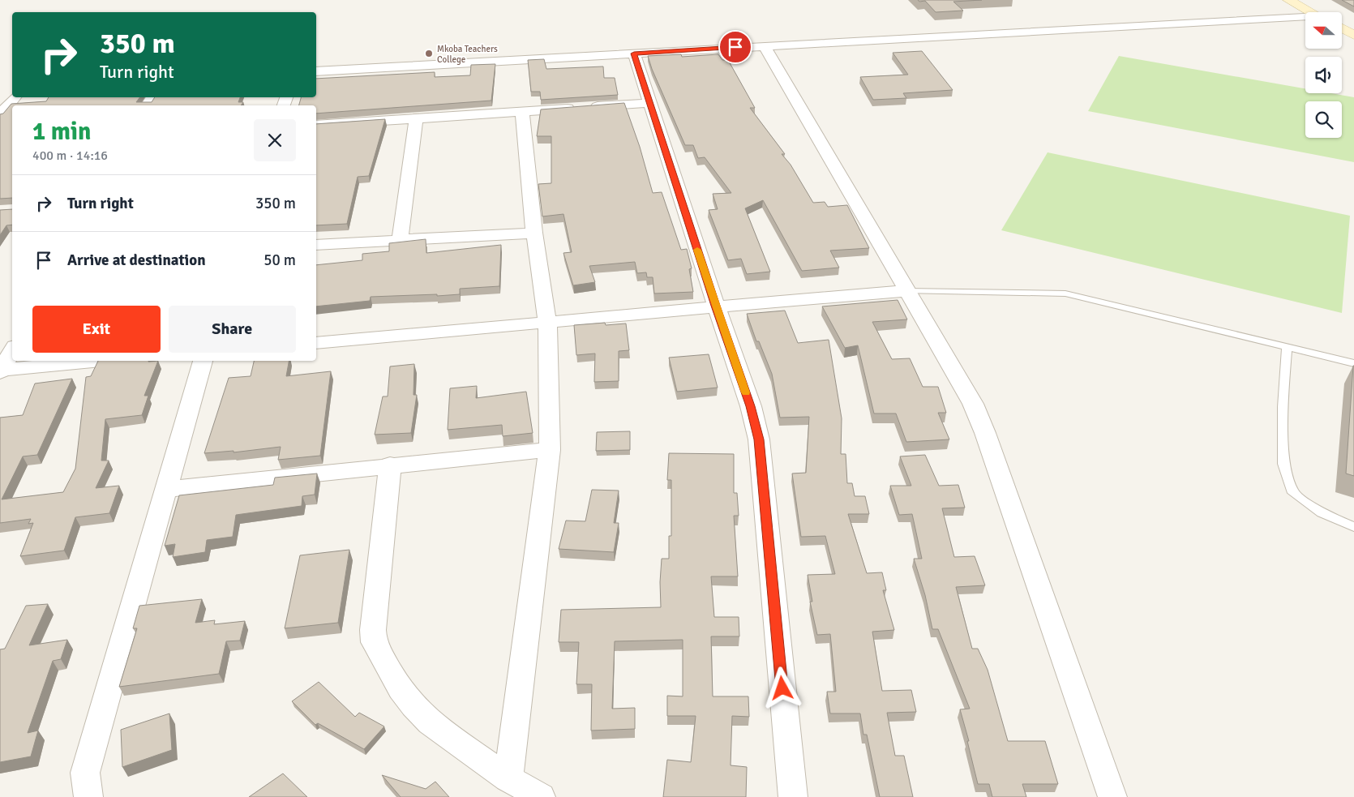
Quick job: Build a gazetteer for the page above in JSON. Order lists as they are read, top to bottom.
{
  "places": ["Mkoba Teachers College"],
  "north": "left",
  "page": {
    "turn": ["350 m", "Turn right"],
    "heading": ["1 min", "400 m · 14:16"],
    "list": [
      {
        "name": "Turn right",
        "value": "350 m"
      },
      {
        "name": "Arrive at destination",
        "value": "50 m"
      }
    ],
    "buttons": ["Exit", "Share"]
  }
}
